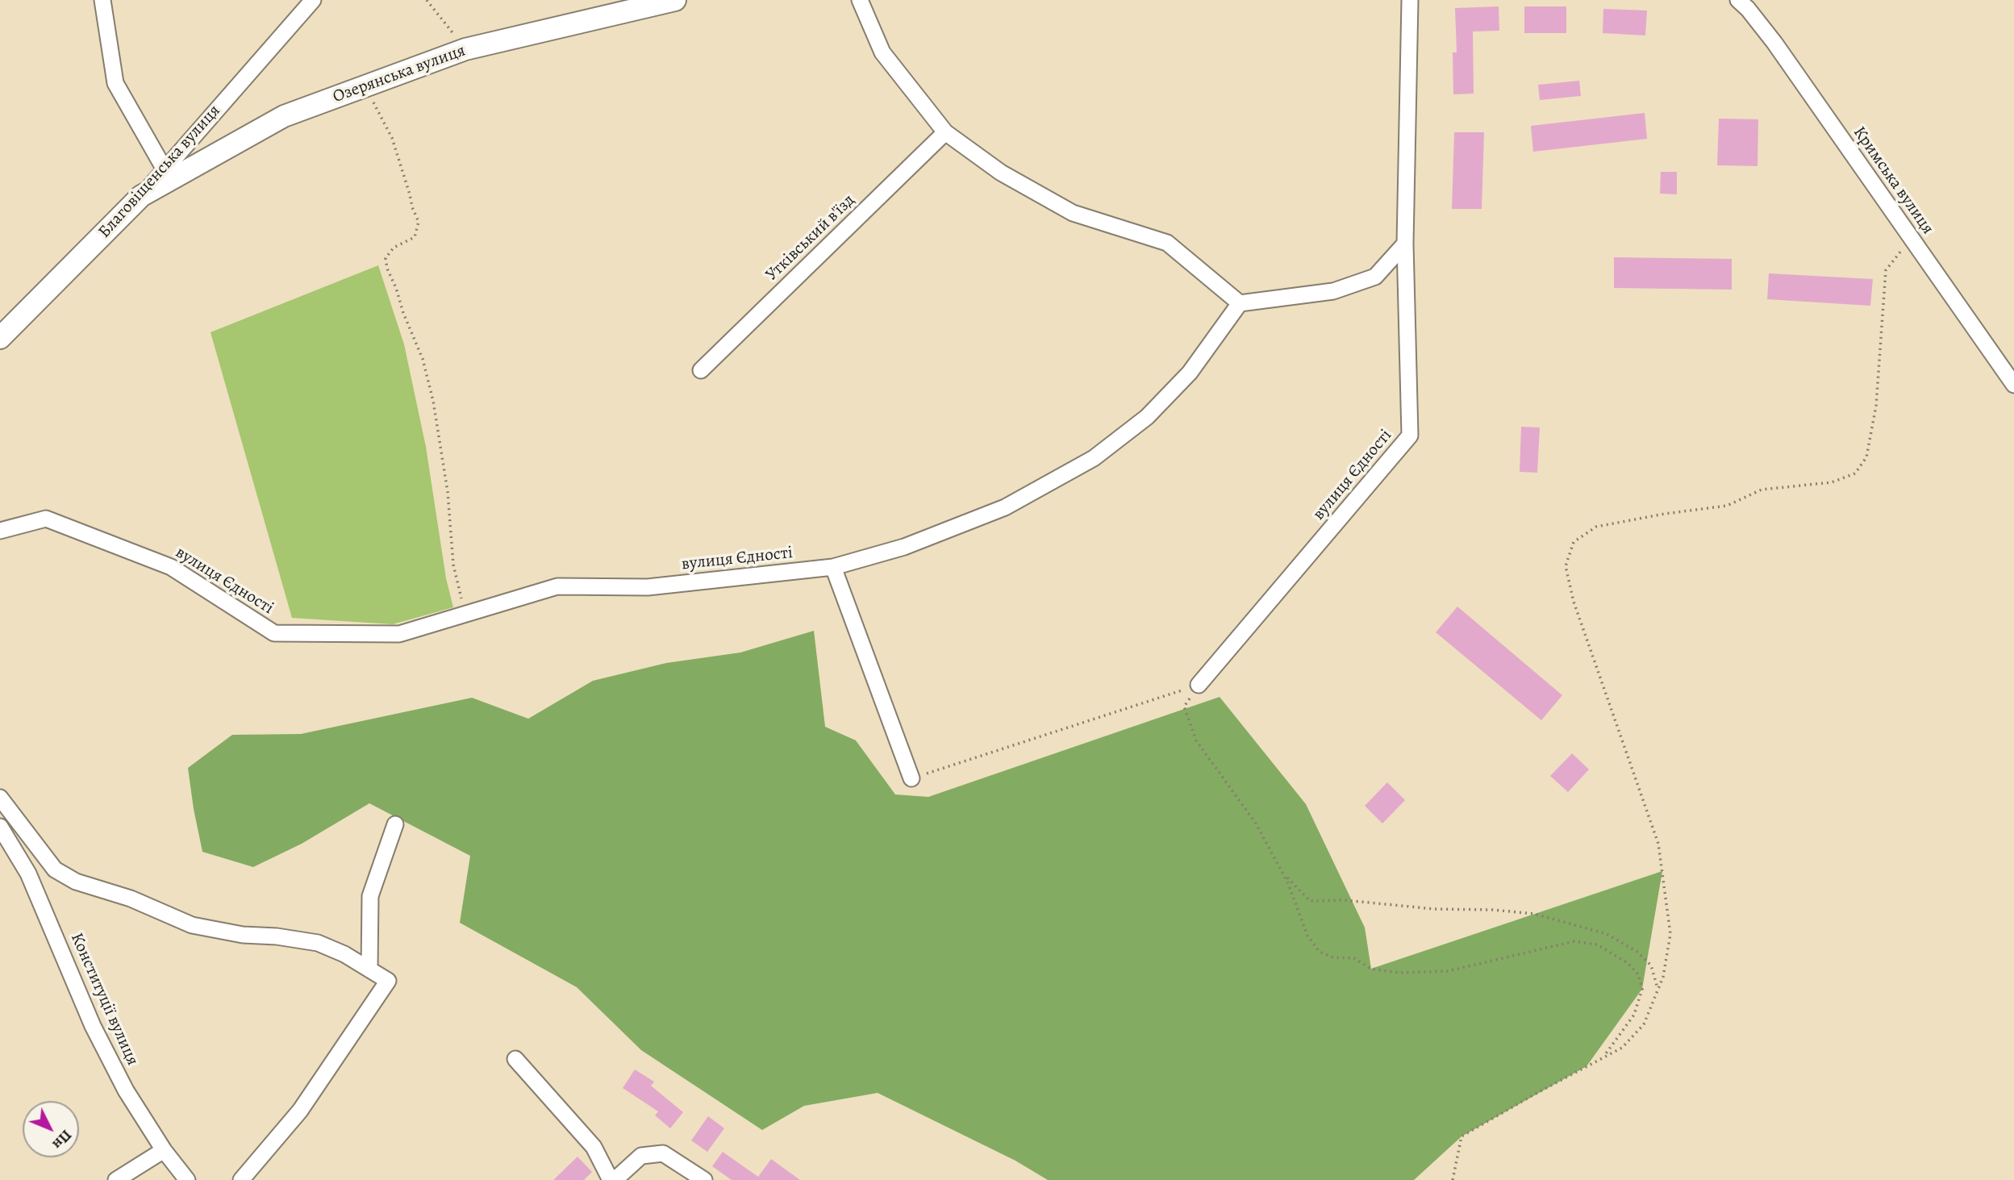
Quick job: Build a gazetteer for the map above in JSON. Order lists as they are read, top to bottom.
{
  "streets": {
    "street": [
      "Озерянська вулиця",
      "Благовіщенська вулиця",
      "Кримська вулиця",
      "Утківський в'їзд",
      "вулиця Єдності",
      "Конституції вулиця"
    ]
  },
  "crossings": [
    ["Озерянська вулиця", "Благовіщенська вулиця"]
  ],
  "north": "bottom right"
}
